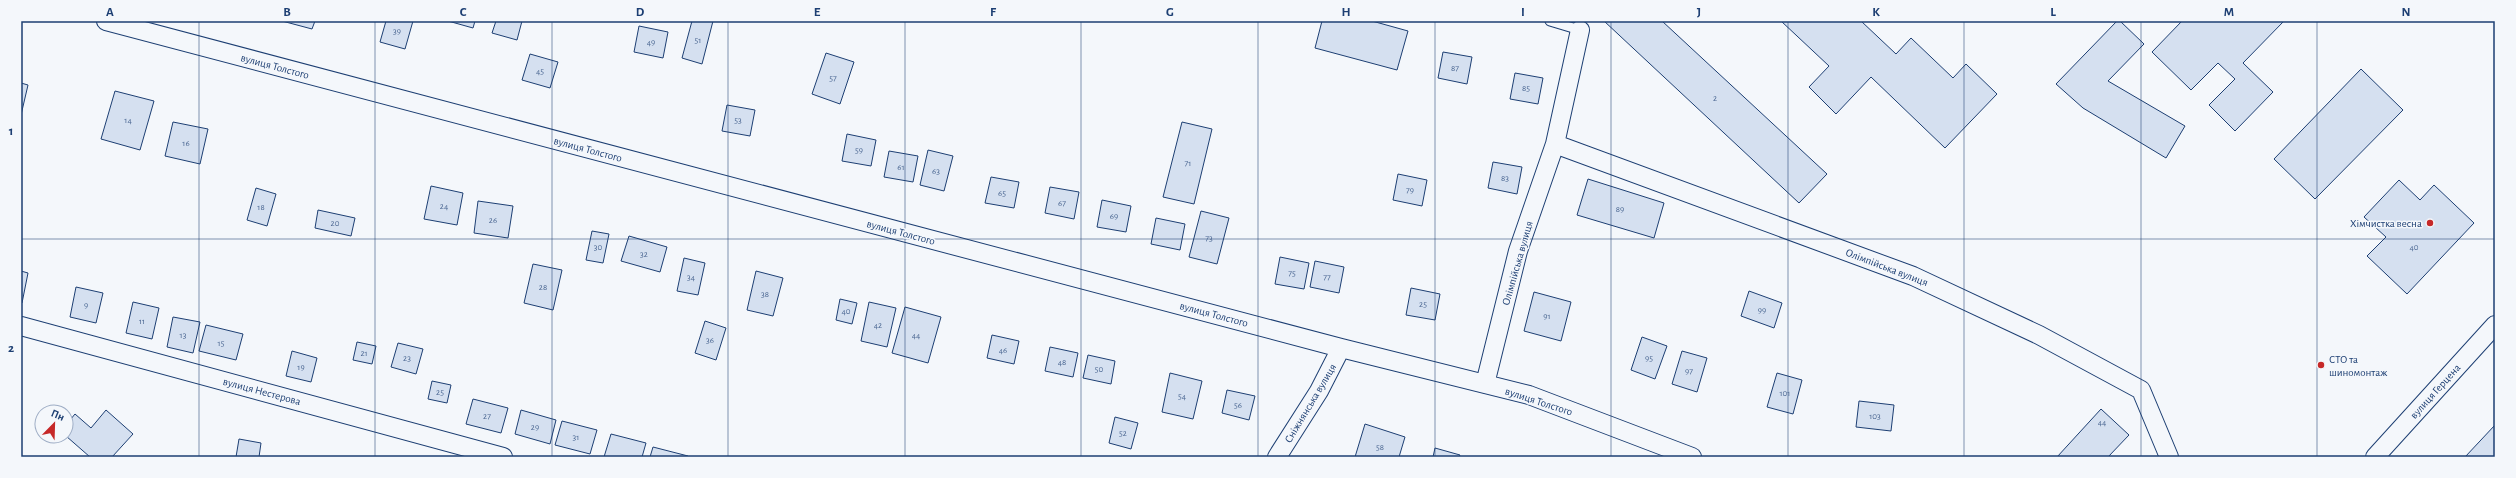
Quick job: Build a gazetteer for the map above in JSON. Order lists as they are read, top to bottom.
{
  "streets": {
    "street": [
      "вулиця Толстого",
      "Олімпійська вулиця",
      "вулиця Нестерова",
      "вулиця Герцена",
      "Сніжнянська вулиця"
    ]
  },
  "crossings": [
    ["вулиця Толстого", "Олімпійська вулиця"],
    ["вулиця Толстого", "Сніжнянська вулиця"]
  ],
  "places": ["Хімчистка весна", "СТО та шиномонтаж"],
  "house_numbers": [
    "39",
    "51",
    "49",
    "87",
    "45",
    "57",
    "85",
    "2",
    "14",
    "53",
    "16",
    "59",
    "71",
    "61",
    "63",
    "83",
    "79",
    "65",
    "67",
    "24",
    "18",
    "89",
    "69",
    "26",
    "20",
    "73",
    "30",
    "40",
    "32",
    "75",
    "34",
    "77",
    "28",
    "38",
    "25",
    "9",
    "99",
    "40",
    "91",
    "11",
    "42",
    "13",
    "44",
    "36",
    "15",
    "46",
    "21",
    "23",
    "95",
    "48",
    "19",
    "50",
    "97",
    "25",
    "101",
    "54",
    "56",
    "27",
    "103",
    "44",
    "29",
    "52",
    "31",
    "58"
  ],
  "north": "top right",
  "grid": {
    "columns": [
      "A",
      "B",
      "C",
      "D",
      "E",
      "F",
      "G",
      "H",
      "I",
      "J",
      "K",
      "L",
      "M",
      "N"
    ],
    "rows": ["1", "2"]
  }
}
